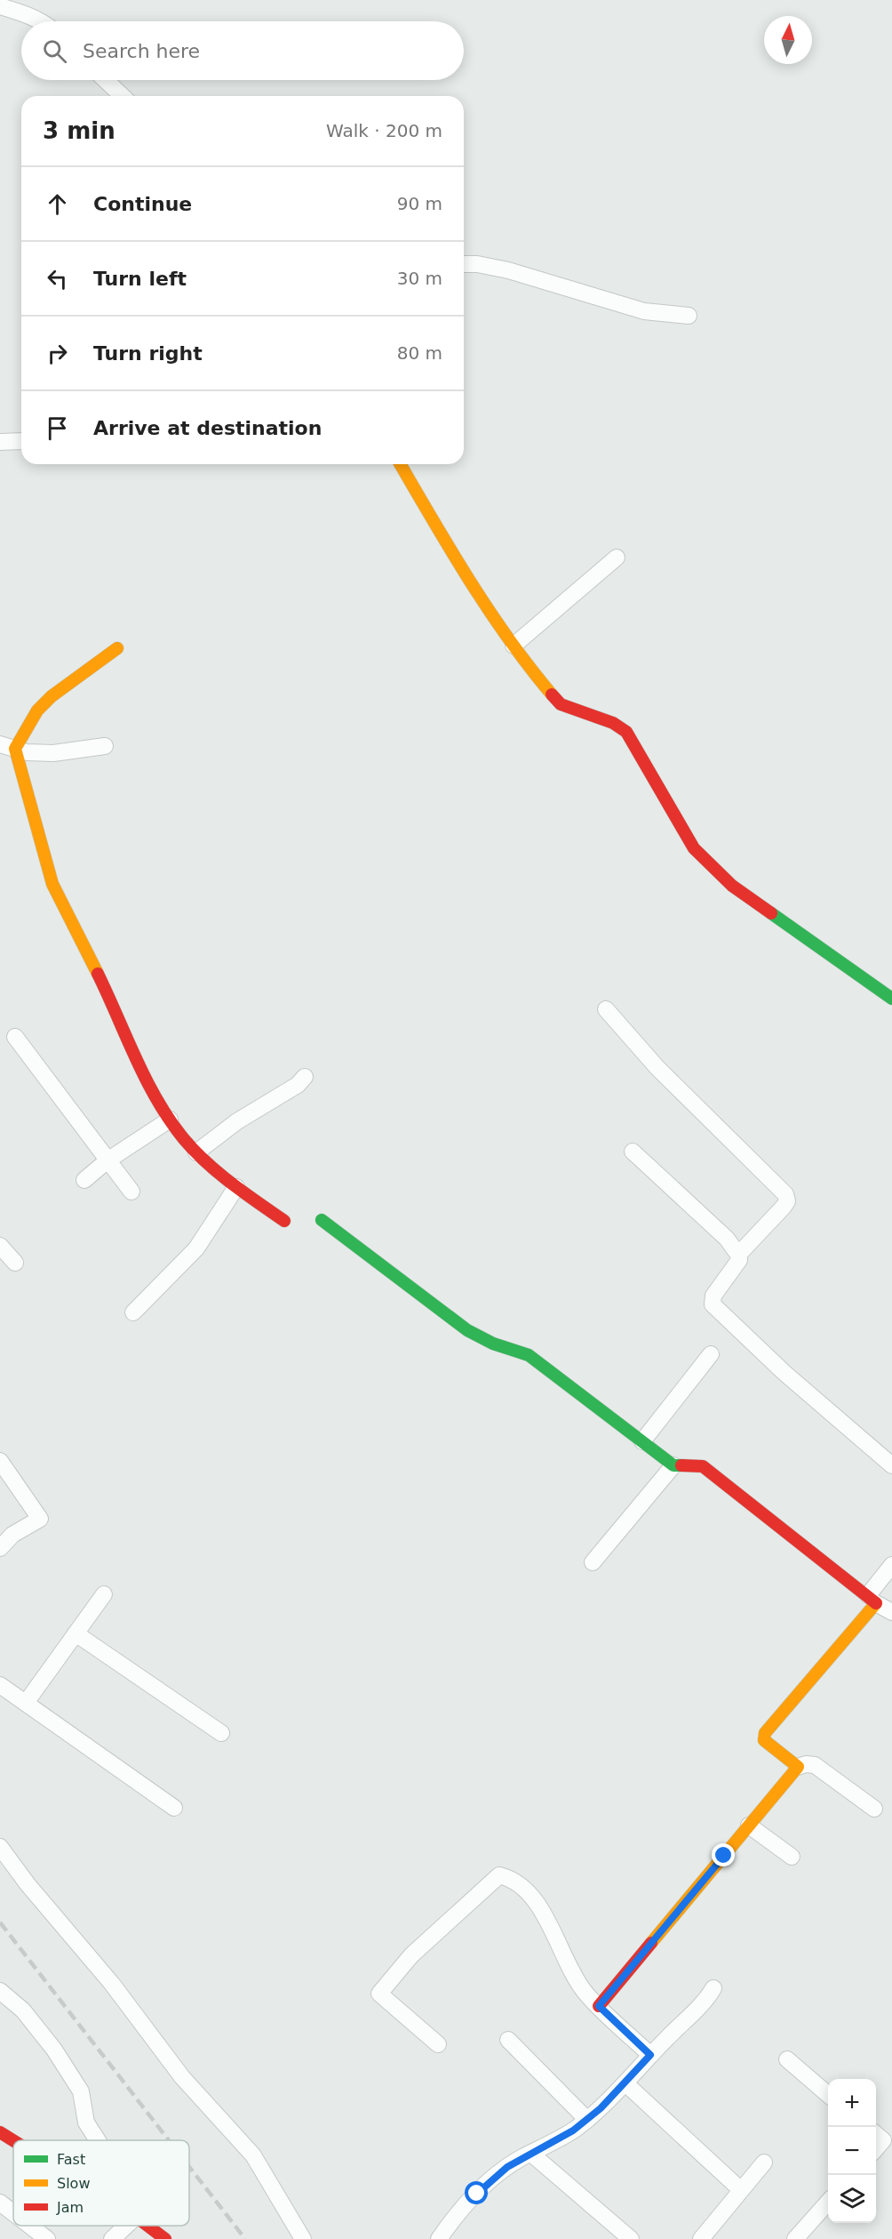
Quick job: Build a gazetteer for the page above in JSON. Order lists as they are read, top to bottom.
{
  "legend": ["Fast", "Slow", "Jam"],
  "north": "top",
  "page": {
    "search": "Search here",
    "heading": ["3 min", "Walk · 200 m"],
    "list": [
      ["Continue", "90 m"],
      ["Turn left", "30 m"],
      ["Turn right", "80 m"],
      "Arrive at destination"
    ],
    "map_buttons": ["+", "−"]
  }
}
